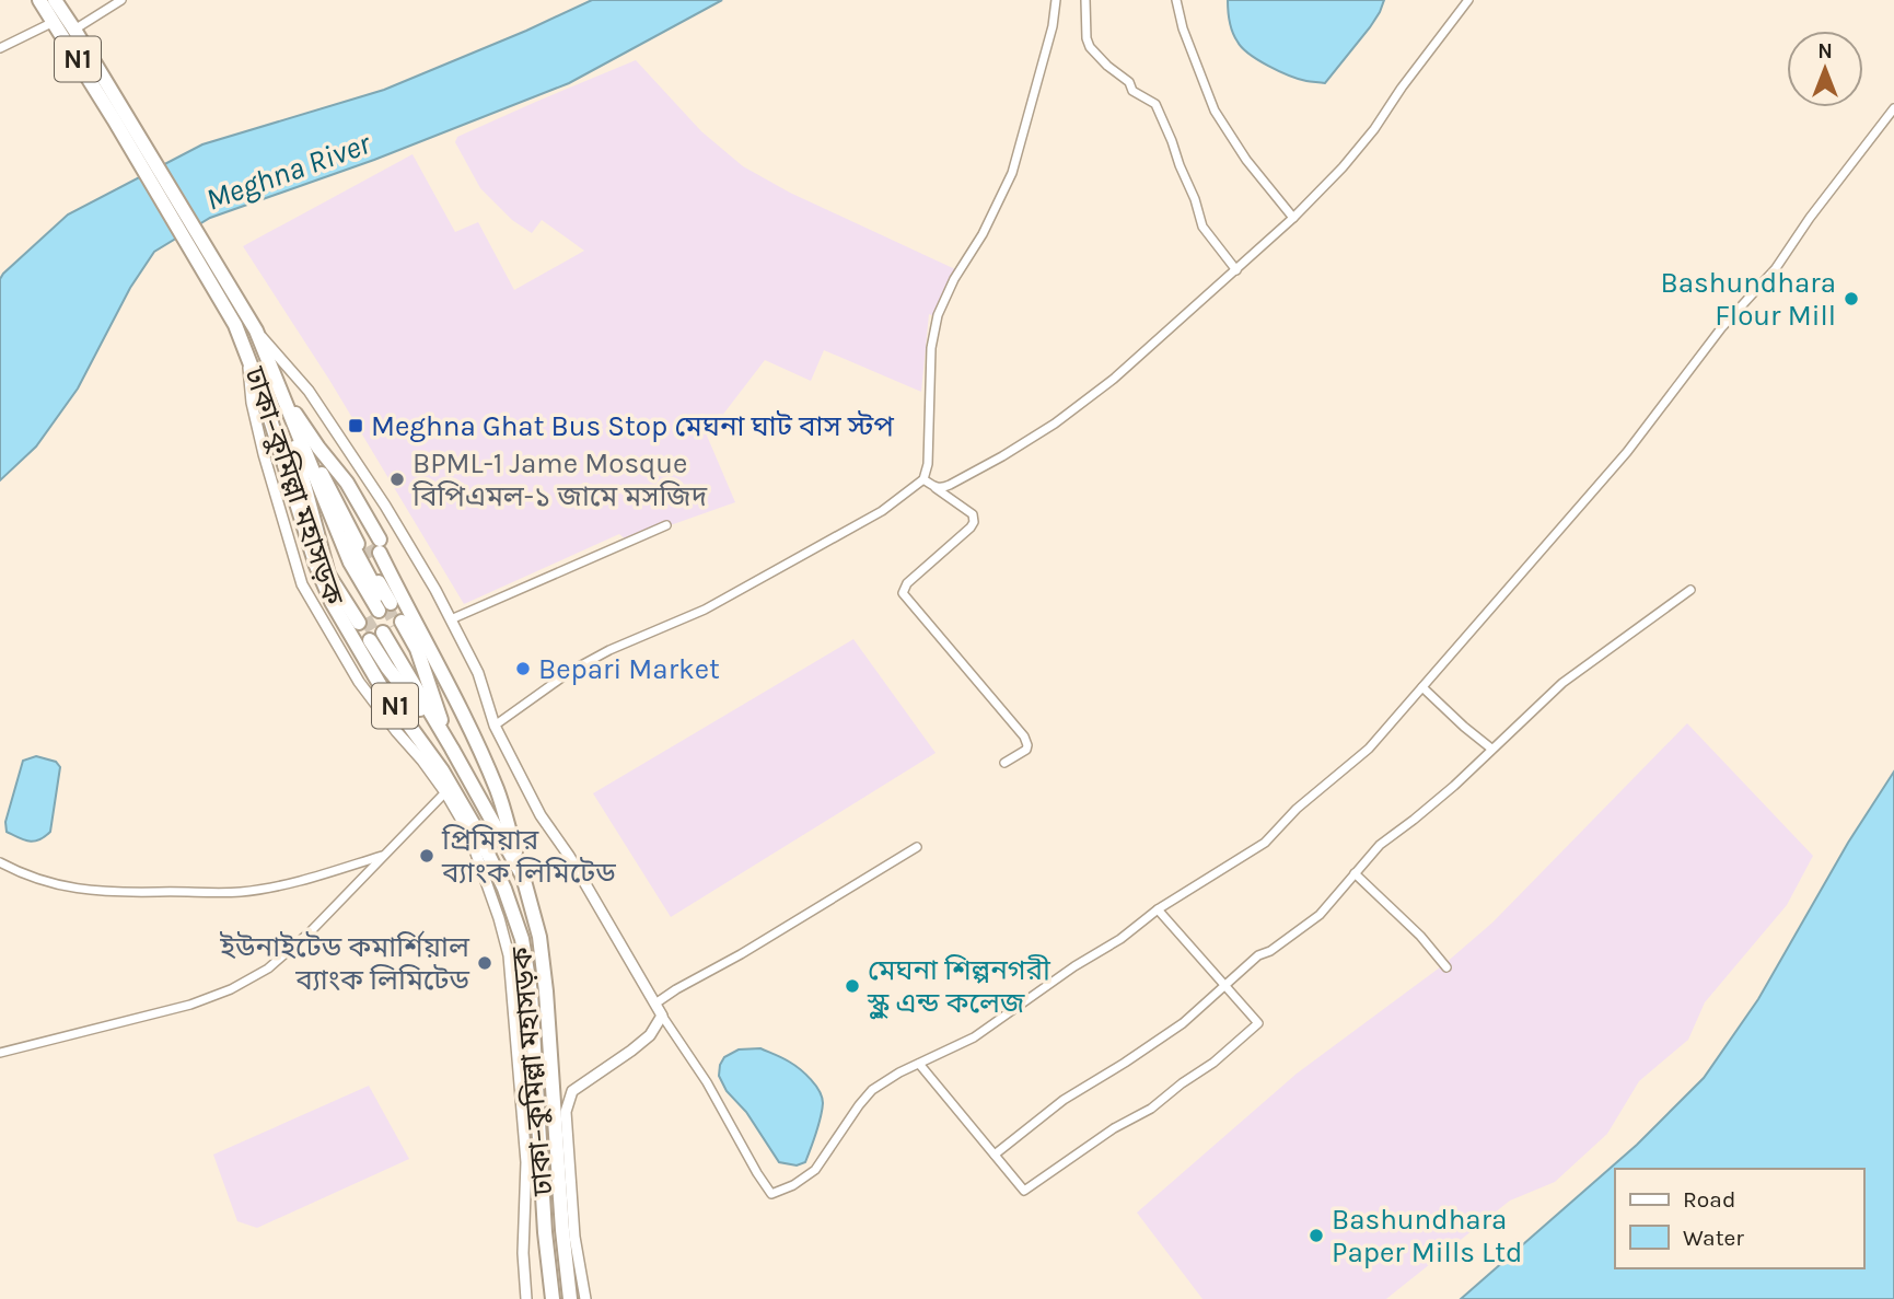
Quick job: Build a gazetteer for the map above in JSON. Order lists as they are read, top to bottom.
{
  "streets": {
    "highway": ["N1", "ঢাকা–কুমিল্লা মহাসড়ক"]
  },
  "water": ["Meghna River"],
  "places": {
    "other": [
      "Bashundhara Flour Mill",
      "BPML-1 Jame Mosque বিপিএমল-১ জামে মসজিদ",
      "Bepari Market",
      "প্রিমিয়ার ব্যাংক লিমিটেড",
      "ইউনাইটেড কমার্শিয়াল ব্যাংক লিমিটেড",
      "মেঘনা শিল্পনগরী স্কুল এন্ড কলেজ",
      "Bashundhara Paper Mills Ltd"
    ],
    "transit": ["Meghna Ghat Bus Stop মেঘনা ঘাট বাস স্টপ"]
  },
  "legend": ["Road", "Water"],
  "north": "top"
}
